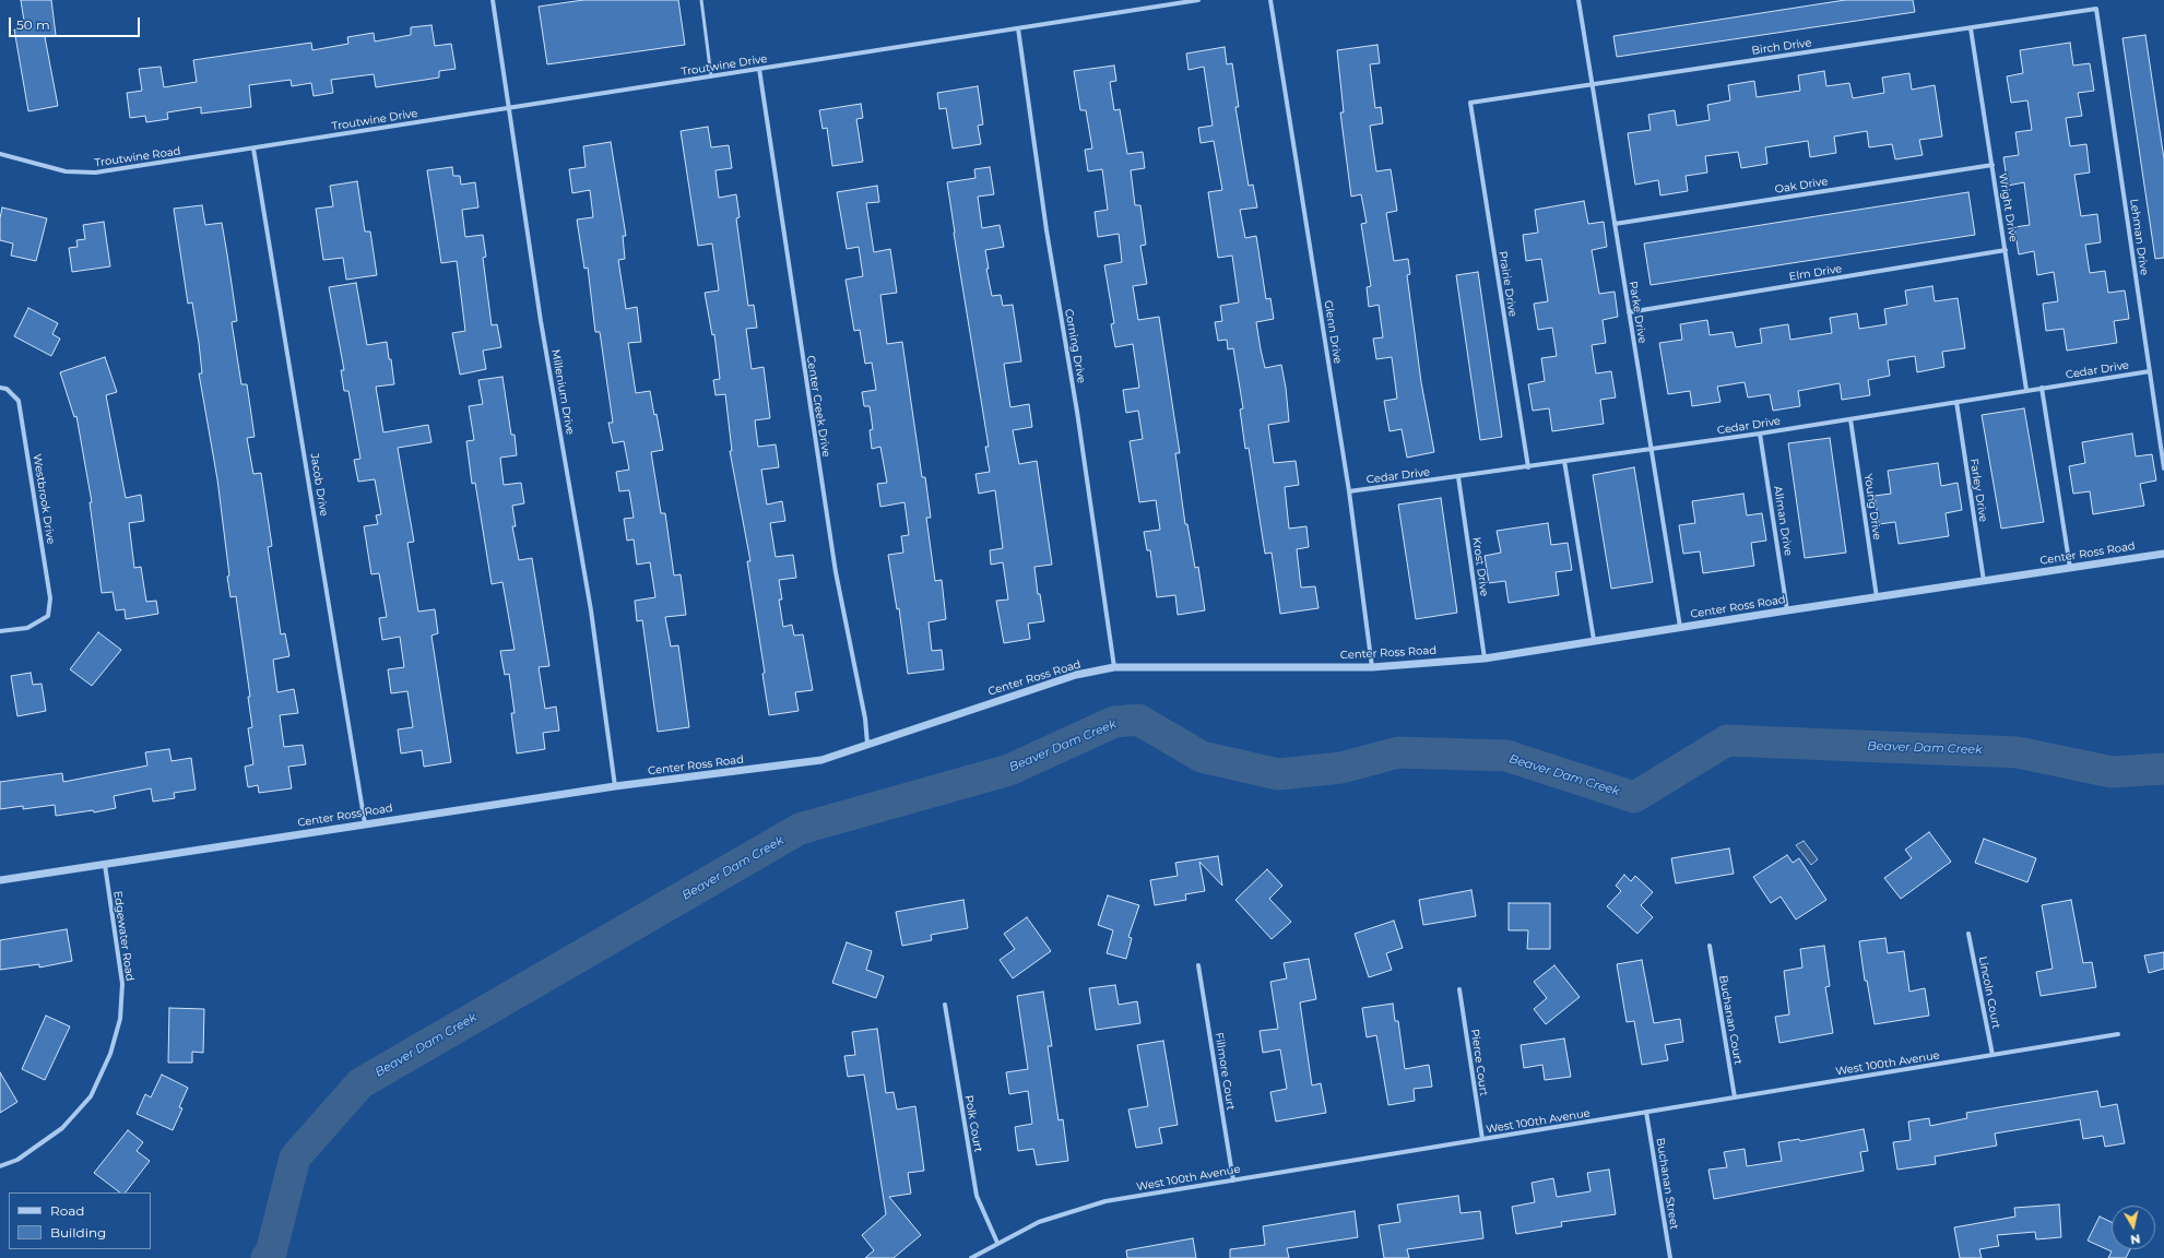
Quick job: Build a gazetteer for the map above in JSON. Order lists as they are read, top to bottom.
{
  "streets": {
    "street": [
      "Birch Drive",
      "Troutwine Drive",
      "Troutwine Road",
      "Oak Drive",
      "Wright Drive",
      "Lehman Drive",
      "Elm Drive",
      "Prairie Drive",
      "Parke Drive",
      "Glenn Drive",
      "Corning Drive",
      "Cedar Drive",
      "Millenium Drive",
      "Center Creek Drive",
      "Jacob Drive",
      "Farley Drive",
      "Westbrook Drive",
      "Young Drive",
      "Allman Drive",
      "Center Ross Road",
      "Krost Drive",
      "Edgewater Road",
      "Lincoln Court",
      "Buchanan Court",
      "Pierce Court",
      "West 100th Avenue",
      "Fillmore Court",
      "Polk Court",
      "Buchanan Street"
    ]
  },
  "crossings": [
    ["Birch Drive", "Wright Drive"],
    ["Birch Drive", "Lehman Drive"],
    ["Birch Drive", "Prairie Drive"],
    ["Birch Drive", "Parke Drive"],
    ["Troutwine Drive", "Troutwine Road"],
    ["Troutwine Drive", "Corning Drive"],
    ["Troutwine Drive", "Millenium Drive"],
    ["Troutwine Drive", "Center Creek Drive"],
    ["Troutwine Drive", "Jacob Drive"],
    ["Troutwine Road", "Jacob Drive"],
    ["Oak Drive", "Wright Drive"],
    ["Oak Drive", "Parke Drive"],
    ["Wright Drive", "Elm Drive"],
    ["Wright Drive", "Cedar Drive"],
    ["Lehman Drive", "Cedar Drive"],
    ["Elm Drive", "Parke Drive"],
    ["Prairie Drive", "Cedar Drive"],
    ["Parke Drive", "Cedar Drive"],
    ["Parke Drive", "Center Ross Road"],
    ["Glenn Drive", "Cedar Drive"],
    ["Glenn Drive", "Center Ross Road"],
    ["Corning Drive", "Center Ross Road"],
    ["Cedar Drive", "Farley Drive"],
    ["Cedar Drive", "Young Drive"],
    ["Cedar Drive", "Allman Drive"],
    ["Cedar Drive", "Krost Drive"],
    ["Millenium Drive", "Center Ross Road"],
    ["Center Creek Drive", "Center Ross Road"],
    ["Jacob Drive", "Center Ross Road"],
    ["Farley Drive", "Center Ross Road"],
    ["Young Drive", "Center Ross Road"],
    ["Allman Drive", "Center Ross Road"],
    ["Center Ross Road", "Krost Drive"],
    ["Center Ross Road", "Edgewater Road"],
    ["Lincoln Court", "West 100th Avenue"],
    ["Buchanan Court", "West 100th Avenue"],
    ["Pierce Court", "West 100th Avenue"],
    ["West 100th Avenue", "Fillmore Court"],
    ["West 100th Avenue", "Polk Court"],
    ["West 100th Avenue", "Buchanan Street"]
  ],
  "water": ["Beaver Dam Creek"],
  "legend": ["Road", "Building"],
  "scale_bar": "50 m",
  "north": "bottom"
}
